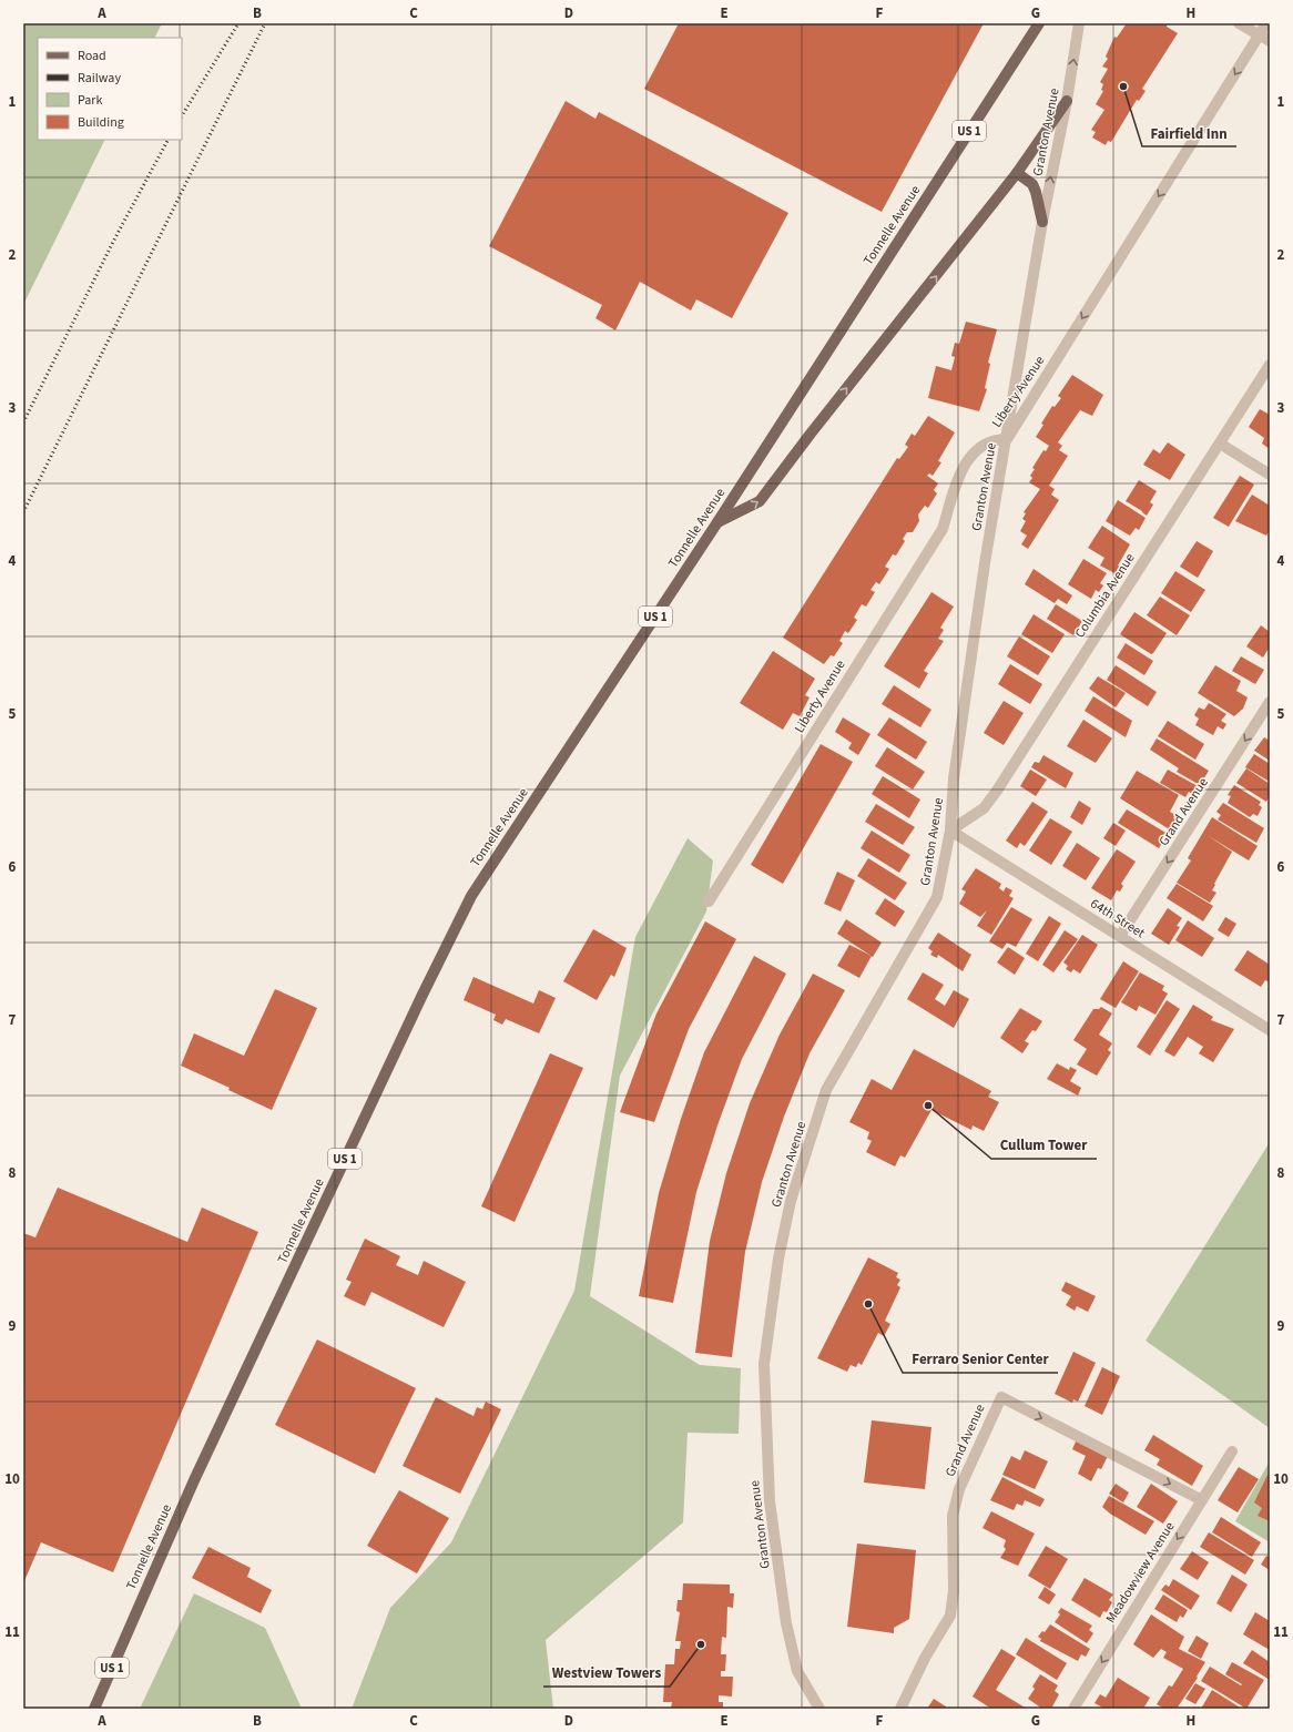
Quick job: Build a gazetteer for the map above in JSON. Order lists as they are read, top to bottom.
{
  "streets": {
    "main road": ["US 1", "Tonnelle Avenue"],
    "street": [
      "Granton Avenue",
      "Liberty Avenue",
      "Columbia Avenue",
      "Grand Avenue",
      "64th Street",
      "Meadowview Avenue"
    ]
  },
  "crossings": [
    ["Granton Avenue", "Liberty Avenue"],
    ["Granton Avenue", "Columbia Avenue"],
    ["Granton Avenue", "64th Street"],
    ["Columbia Avenue", "64th Street"],
    ["Grand Avenue", "64th Street"],
    ["Grand Avenue", "Meadowview Avenue"]
  ],
  "one_way": ["Liberty Avenue", "Meadowview Avenue"],
  "places": [
    "Fairfield Inn",
    "Cullum Tower",
    "Ferraro Senior Center",
    "Westview Towers"
  ],
  "legend": [
    "Road",
    "Railway",
    "Park",
    "Building"
  ],
  "grid": {
    "columns": [
      "A",
      "B",
      "C",
      "D",
      "E",
      "F",
      "G",
      "H"
    ],
    "rows": [
      "1",
      "2",
      "3",
      "4",
      "5",
      "6",
      "7",
      "8",
      "9",
      "10",
      "11"
    ]
  }
}
